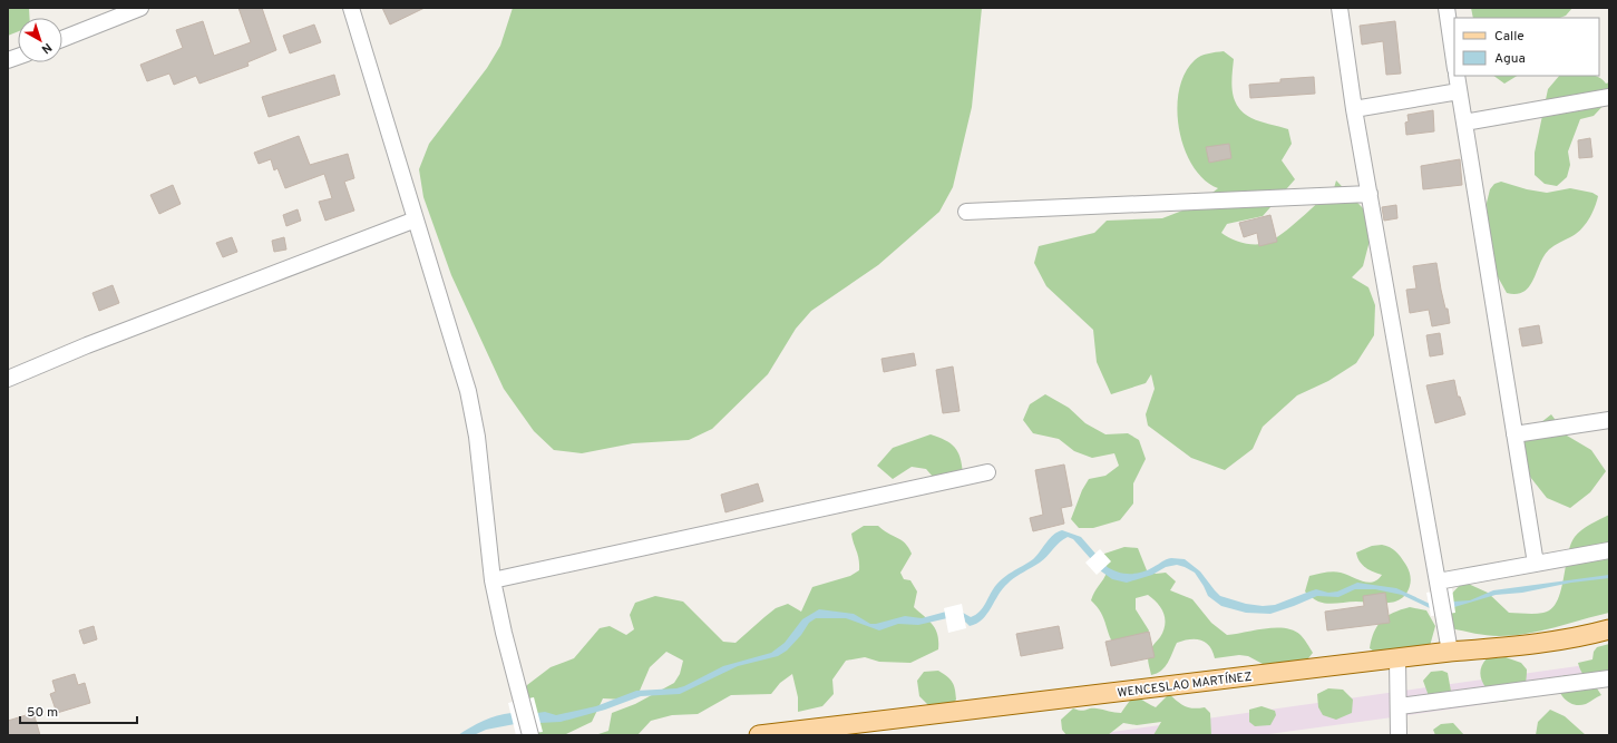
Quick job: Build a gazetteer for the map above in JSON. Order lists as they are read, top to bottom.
{
  "streets": {
    "main road": ["WENCESLAO MARTÍNEZ"]
  },
  "legend": ["Calle", "Agua"],
  "scale_bar": "50 m",
  "north": "bottom right"
}
